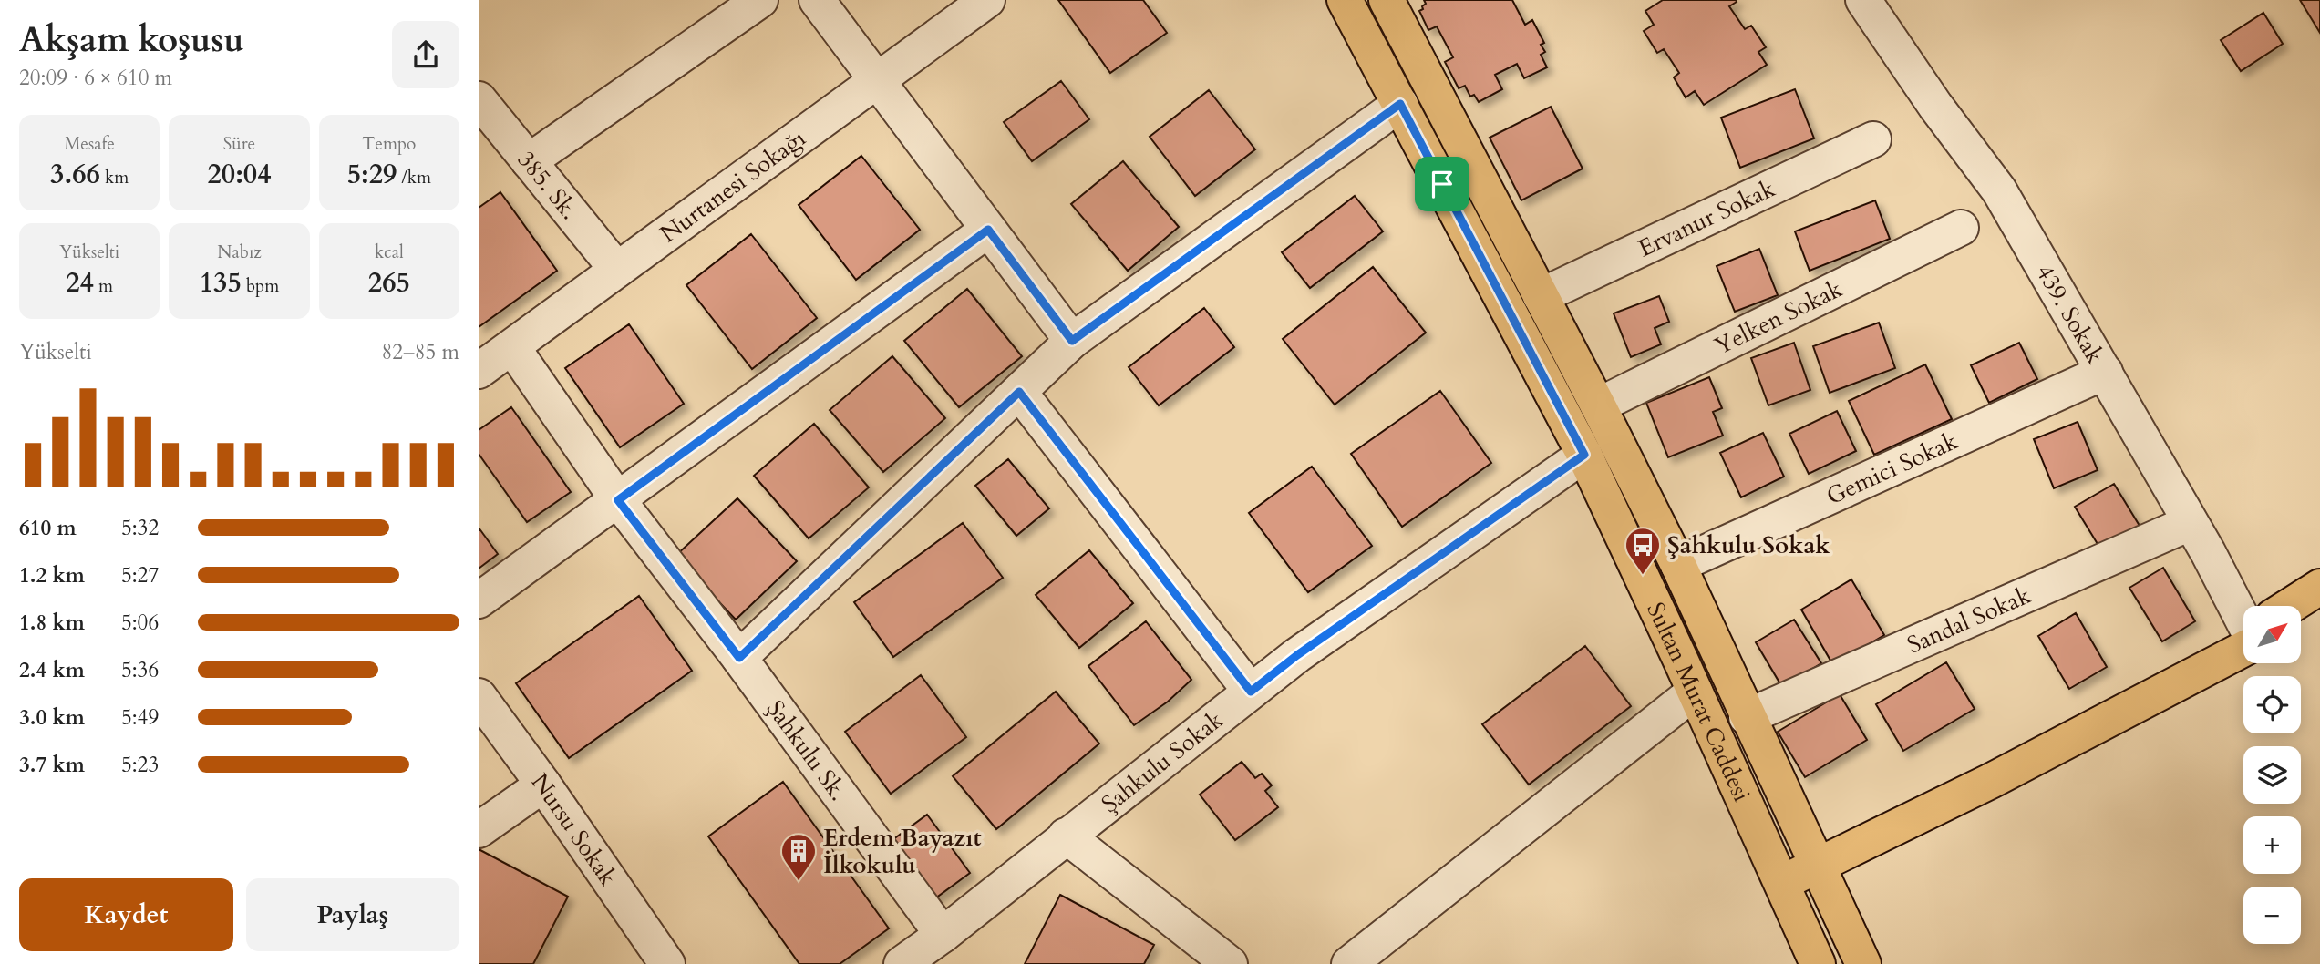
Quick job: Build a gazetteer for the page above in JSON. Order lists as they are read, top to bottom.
{
  "streets": {
    "main road": ["Sultan Murat Caddesi"],
    "street": [
      "385. Sk.",
      "Nurtanesi Sokağı",
      "Ervanur Sokak",
      "439. Sokak",
      "Yelken Sokak",
      "Gemici Sokak",
      "Sandal Sokak",
      "Şahkulu Sk.",
      "Şahkulu Sokak",
      "Nursu Sokak"
    ]
  },
  "crossings": [
    ["385. Sk.", "Nurtanesi Sokağı"],
    ["Nurtanesi Sokağı", "Şahkulu Sk."],
    ["Ervanur Sokak", "Sultan Murat Caddesi"],
    ["439. Sokak", "Gemici Sokak"],
    ["439. Sokak", "Sandal Sokak"],
    ["Yelken Sokak", "Sultan Murat Caddesi"],
    ["Gemici Sokak", "Sultan Murat Caddesi"],
    ["Sandal Sokak", "Sultan Murat Caddesi"],
    ["Sultan Murat Caddesi", "Şahkulu Sokak"],
    ["Şahkulu Sk.", "Şahkulu Sokak"]
  ],
  "places": {
    "bus stop": ["Şahkulu Sokak"],
    "building": ["Erdem Bayazıt İlkokulu"]
  },
  "north": "top right",
  "page": {
    "heading": ["Akşam koşusu", "20:09 · 6 × 610 m"],
    "stats": [
      ["Mesafe", "3.66 km"],
      ["Süre", "20:04"],
      ["Tempo", "5:29 /km"],
      ["Yükselti", "24 m"],
      ["Nabız", "135 bpm"],
      ["kcal", "265"]
    ],
    "chart": ["Yükselti", "82–85 m"],
    "list": [
      {
        "name": "610 m",
        "note": "5:32"
      },
      {
        "name": "1.2 km",
        "note": "5:27"
      },
      {
        "name": "1.8 km",
        "note": "5:06"
      },
      {
        "name": "2.4 km",
        "note": "5:36"
      },
      {
        "name": "3.0 km",
        "note": "5:49"
      },
      {
        "name": "3.7 km",
        "note": "5:23"
      }
    ],
    "map_buttons": ["+", "−"],
    "buttons": ["Kaydet", "Paylaş"]
  }
}
